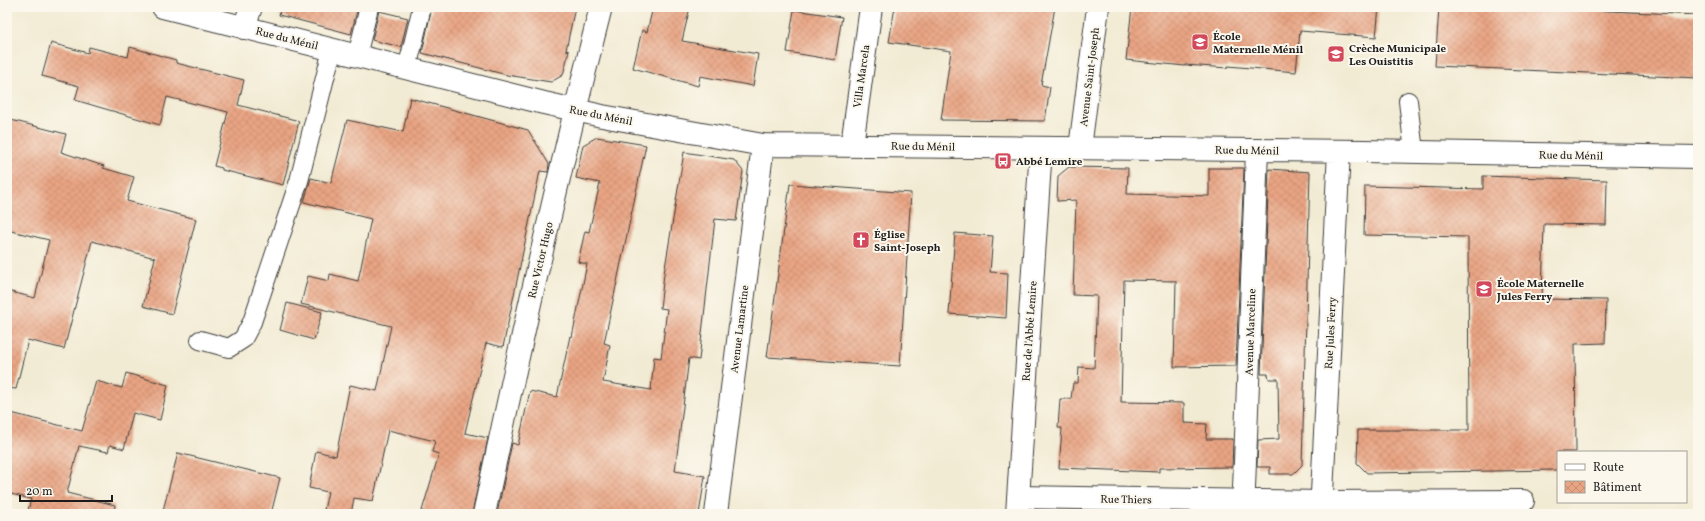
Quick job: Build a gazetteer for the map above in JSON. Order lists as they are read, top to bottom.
{
  "streets": {
    "street": [
      "Rue du Ménil",
      "Villa Marcela",
      "Avenue Saint-Joseph",
      "Rue Victor Hugo",
      "Avenue Lamartine",
      "Rue de l'Abbé Lemire",
      "Avenue Marceline",
      "Rue Jules Ferry",
      "Rue Thiers"
    ]
  },
  "crossings": [
    ["Rue du Ménil", "Villa Marcela"],
    ["Rue du Ménil", "Avenue Saint-Joseph"],
    ["Rue du Ménil", "Rue Victor Hugo"],
    ["Rue du Ménil", "Avenue Lamartine"],
    ["Rue du Ménil", "Rue de l'Abbé Lemire"],
    ["Rue du Ménil", "Avenue Marceline"],
    ["Rue du Ménil", "Rue Jules Ferry"],
    ["Rue de l'Abbé Lemire", "Rue Thiers"],
    ["Avenue Marceline", "Rue Thiers"],
    ["Rue Jules Ferry", "Rue Thiers"]
  ],
  "places": {
    "school or university": ["École Maternelle Ménil", "Crèche Municipale Les Ouistitis", "École Maternelle Jules Ferry"],
    "bus stop": ["Abbé Lemire"],
    "church": ["Église Saint-Joseph"]
  },
  "legend": ["Route", "Bâtiment"],
  "scale_bar": "20 m"
}
